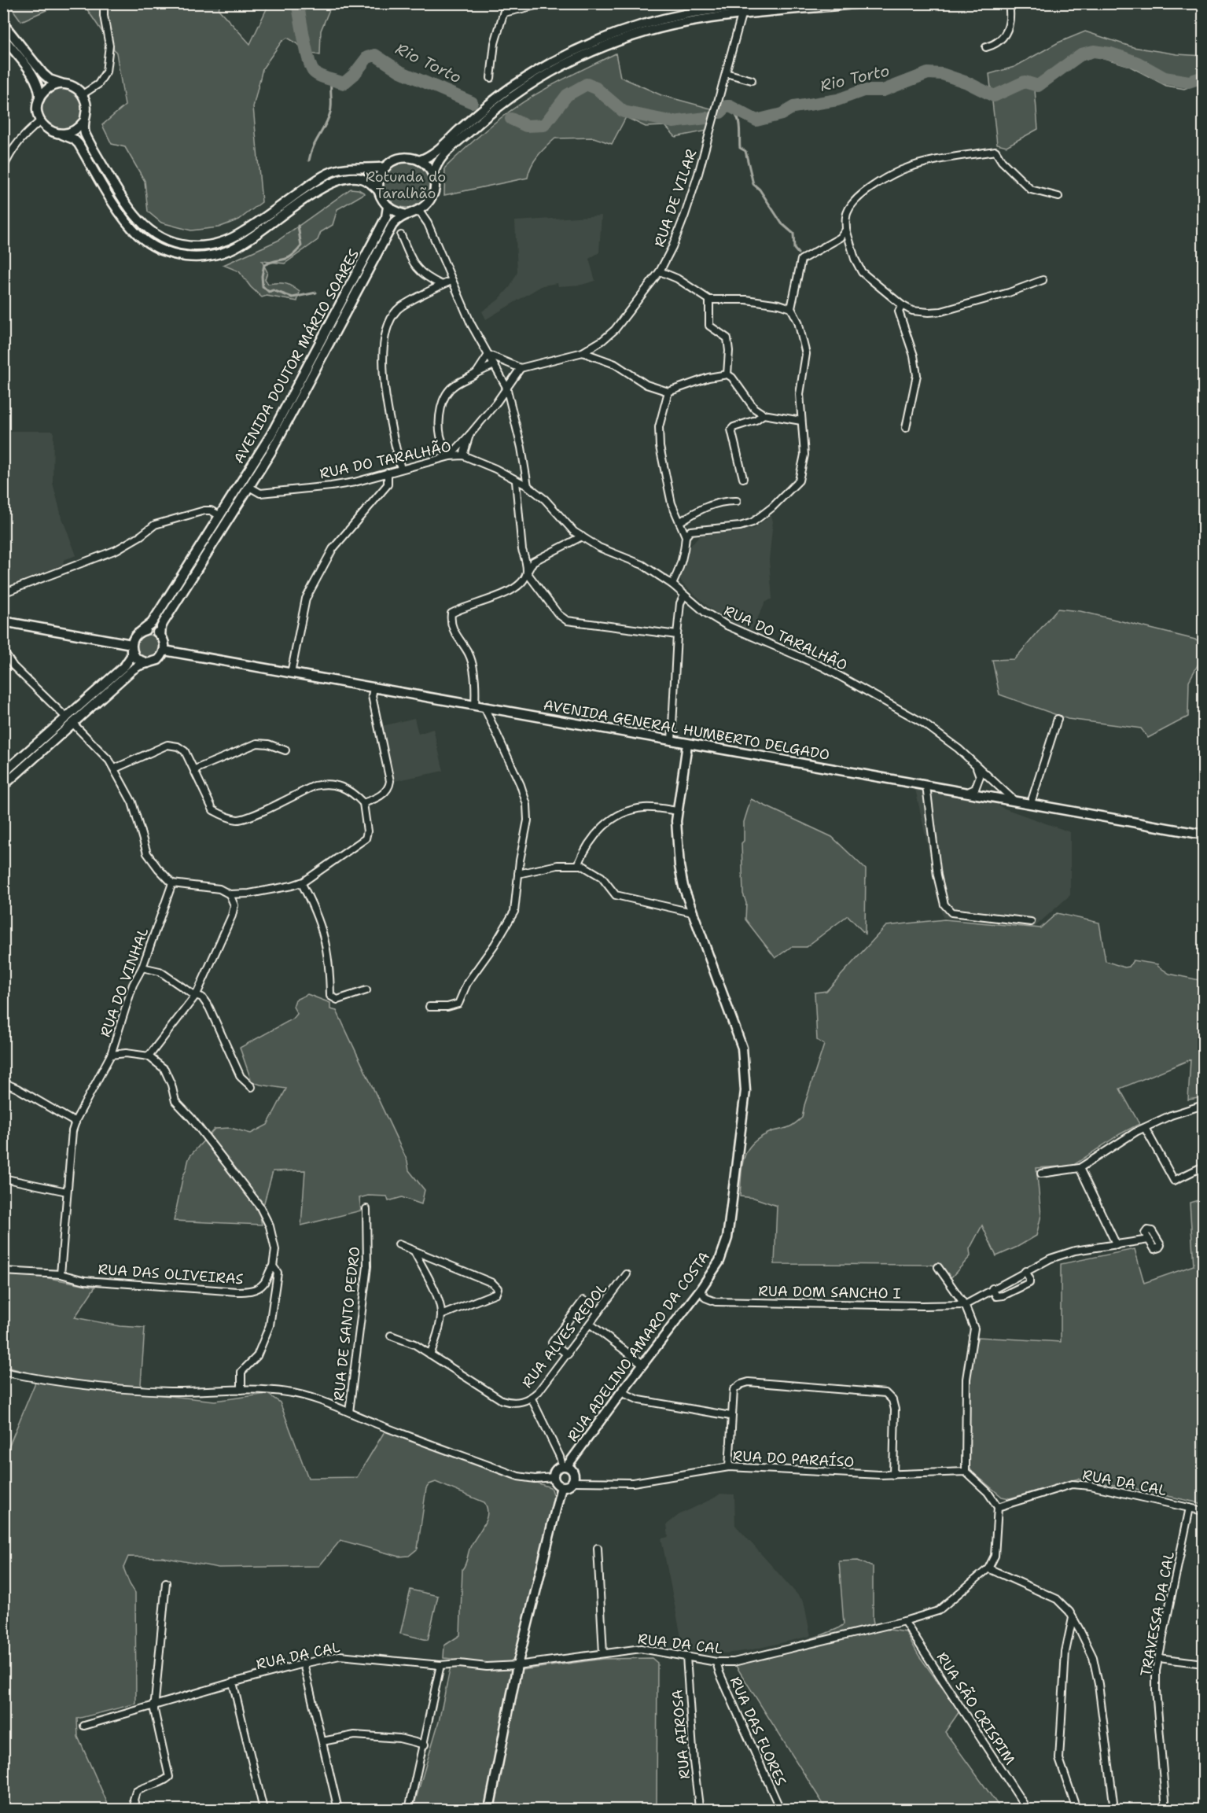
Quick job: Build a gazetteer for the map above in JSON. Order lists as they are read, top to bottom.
{
  "streets": {
    "main road": ["AVENIDA DOUTOR MÁRIO SOARES", "AVENIDA GENERAL HUMBERTO DELGADO", "RUA ADELINO AMARO DA COSTA"],
    "street": [
      "RUA DE VILAR",
      "RUA DO TARALHÃO",
      "RUA DO VINHAL",
      "RUA DAS OLIVEIRAS",
      "RUA DOM SANCHO I",
      "RUA DE SANTO PEDRO",
      "RUA ALVES REDOL",
      "RUA DO PARAÍSO",
      "RUA DA CAL",
      "TRAVESSA DA CAL",
      "RUA SÃO CRISPIM",
      "RUA DAS FLORES",
      "RUA AIROSA"
    ]
  },
  "crossings": [
    ["AVENIDA DOUTOR MÁRIO SOARES", "RUA DO TARALHÃO"],
    ["AVENIDA DOUTOR MÁRIO SOARES", "AVENIDA GENERAL HUMBERTO DELGADO"],
    ["RUA DO TARALHÃO", "AVENIDA GENERAL HUMBERTO DELGADO"],
    ["AVENIDA GENERAL HUMBERTO DELGADO", "RUA ADELINO AMARO DA COSTA"],
    ["RUA DO VINHAL", "RUA DAS OLIVEIRAS"],
    ["RUA DOM SANCHO I", "RUA ADELINO AMARO DA COSTA"],
    ["RUA ADELINO AMARO DA COSTA", "RUA DO PARAÍSO"],
    ["RUA DA CAL", "TRAVESSA DA CAL"],
    ["RUA DA CAL", "RUA SÃO CRISPIM"],
    ["RUA DA CAL", "RUA DAS FLORES"],
    ["RUA DA CAL", "RUA AIROSA"]
  ],
  "water": ["Rio Torto"],
  "parks": ["Rotunda do Taralhão"]
}
